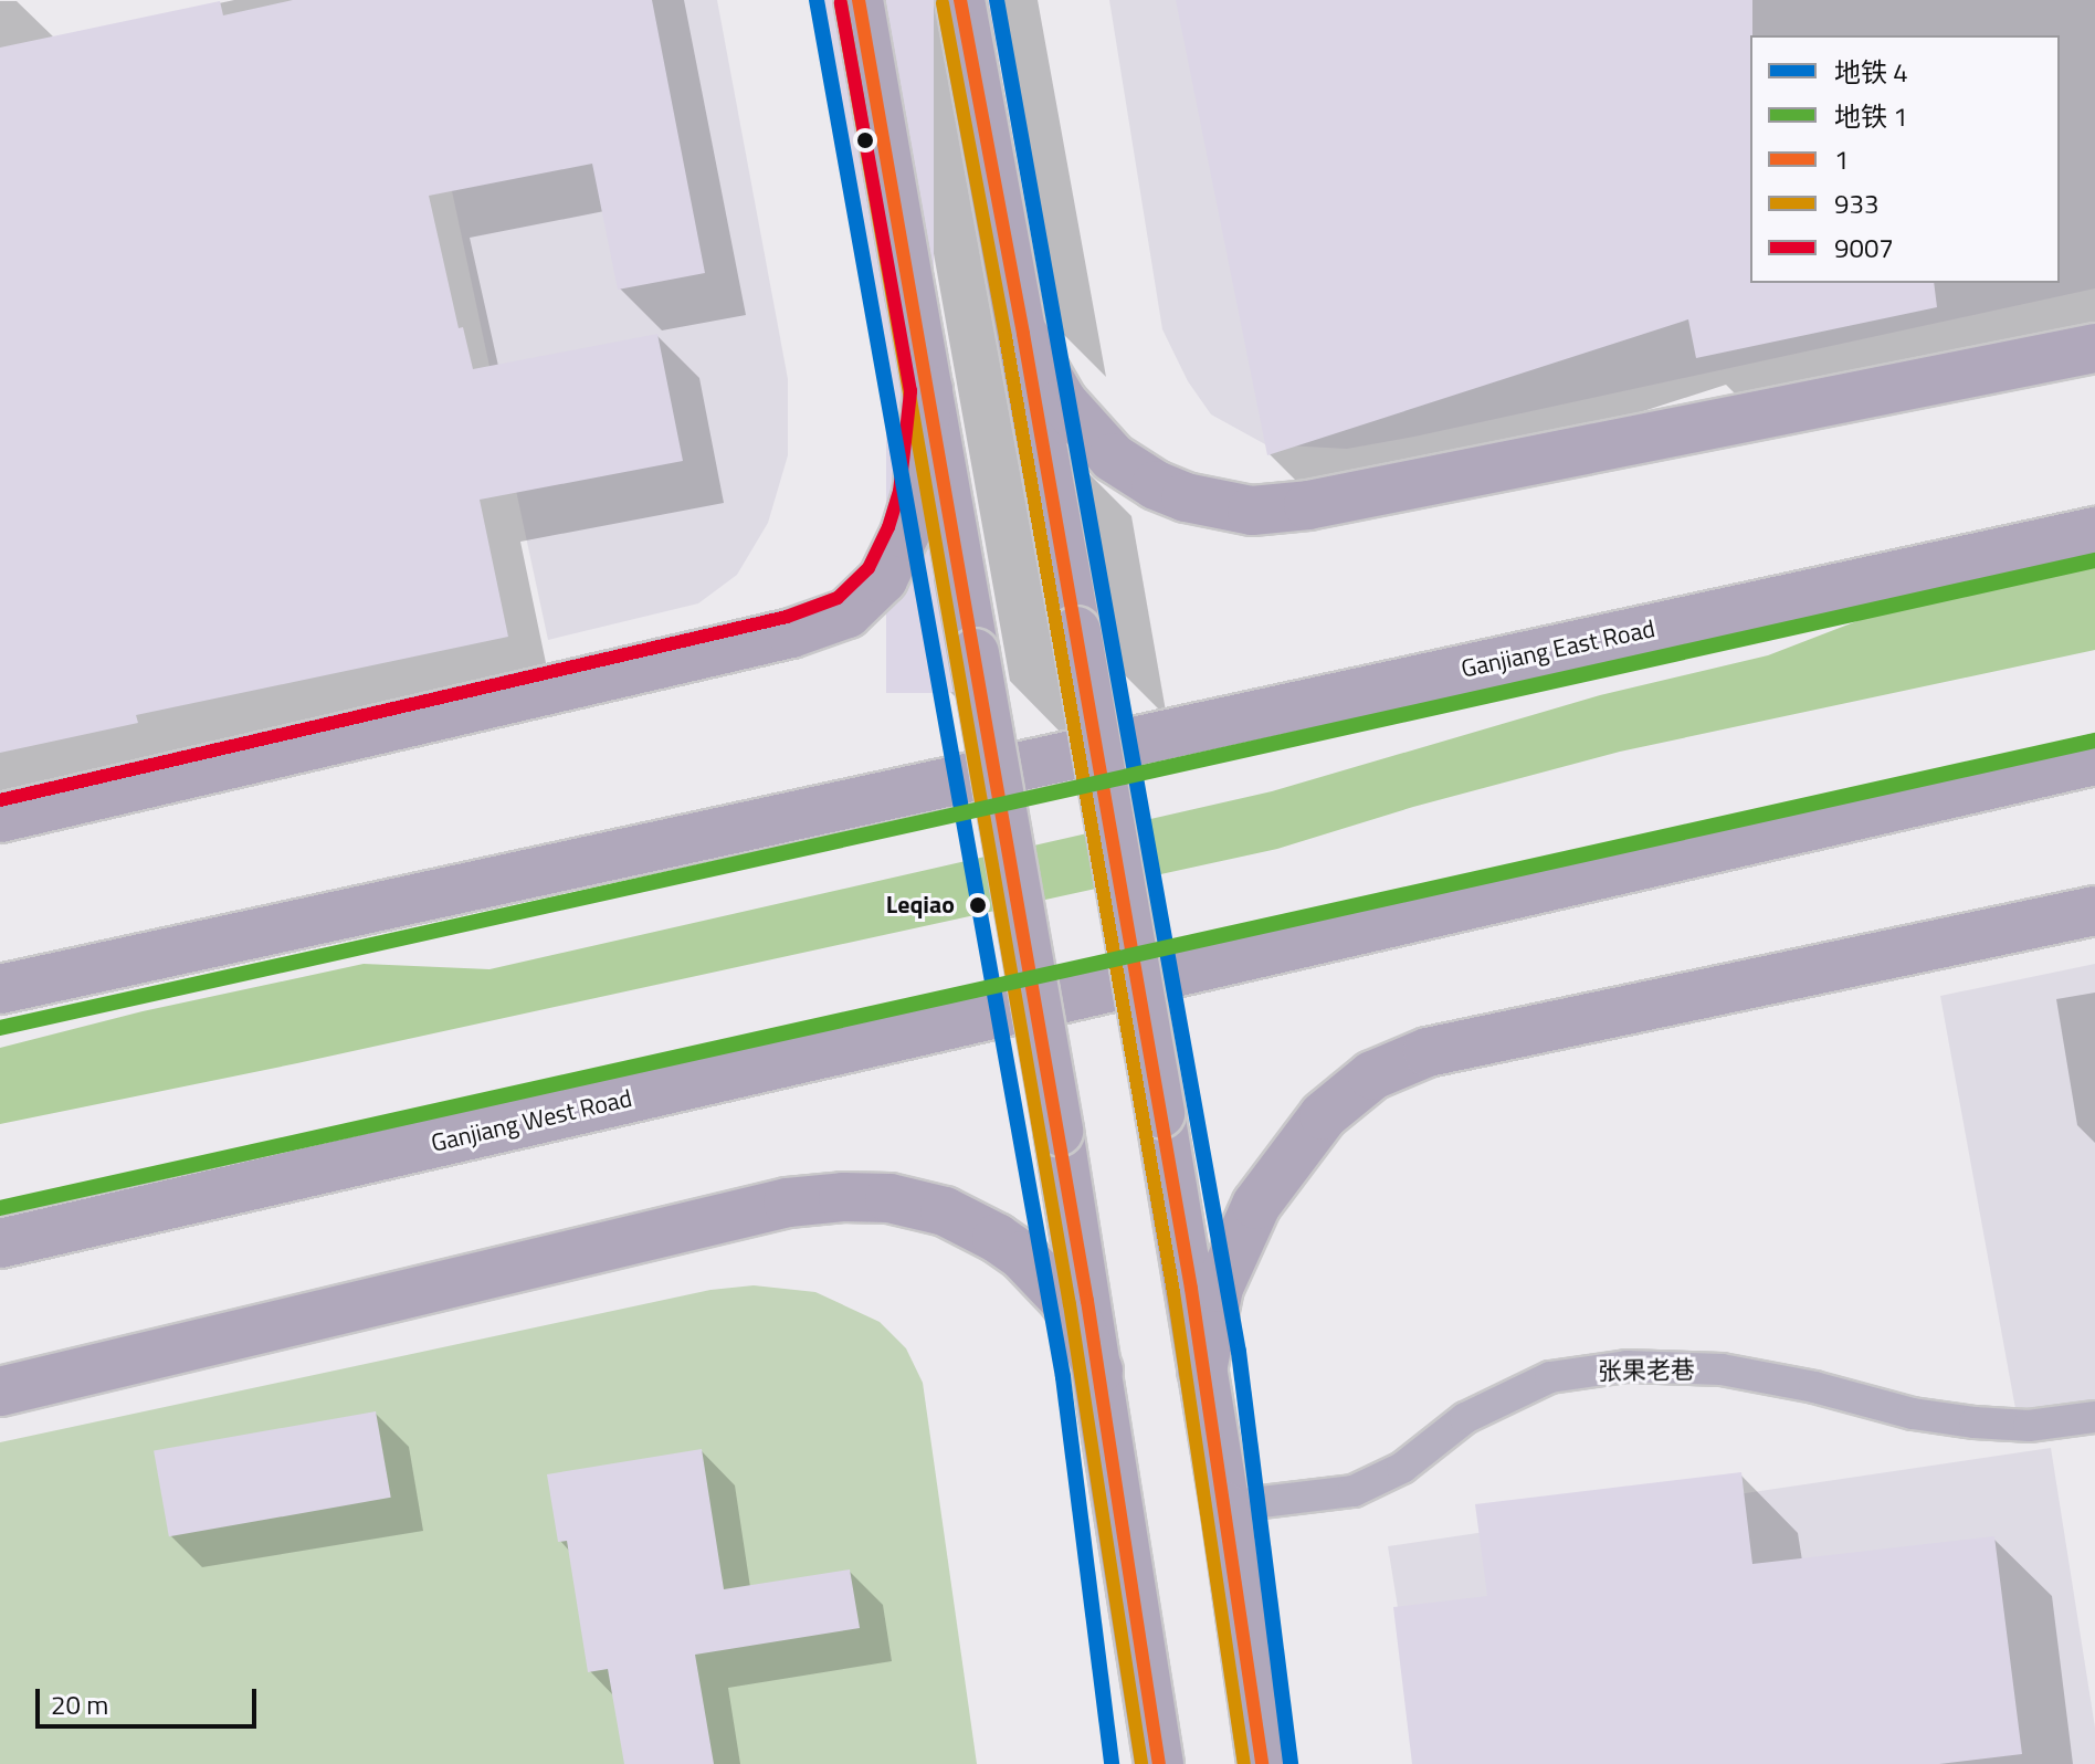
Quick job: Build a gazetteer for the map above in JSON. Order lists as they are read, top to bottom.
{
  "streets": {
    "main road": ["Ganjiang East Road", "Ganjiang West Road"],
    "lane": ["张果老巷"]
  },
  "places": ["Leqiao"],
  "lines": [
    "metro line 4",
    "transit line 1",
    "transit line 933",
    "transit line 9007",
    "metro line 1"
  ],
  "legend": [
    "地铁 4",
    "地铁 1",
    "1",
    "933",
    "9007"
  ],
  "scale_bar": "20 m"
}
